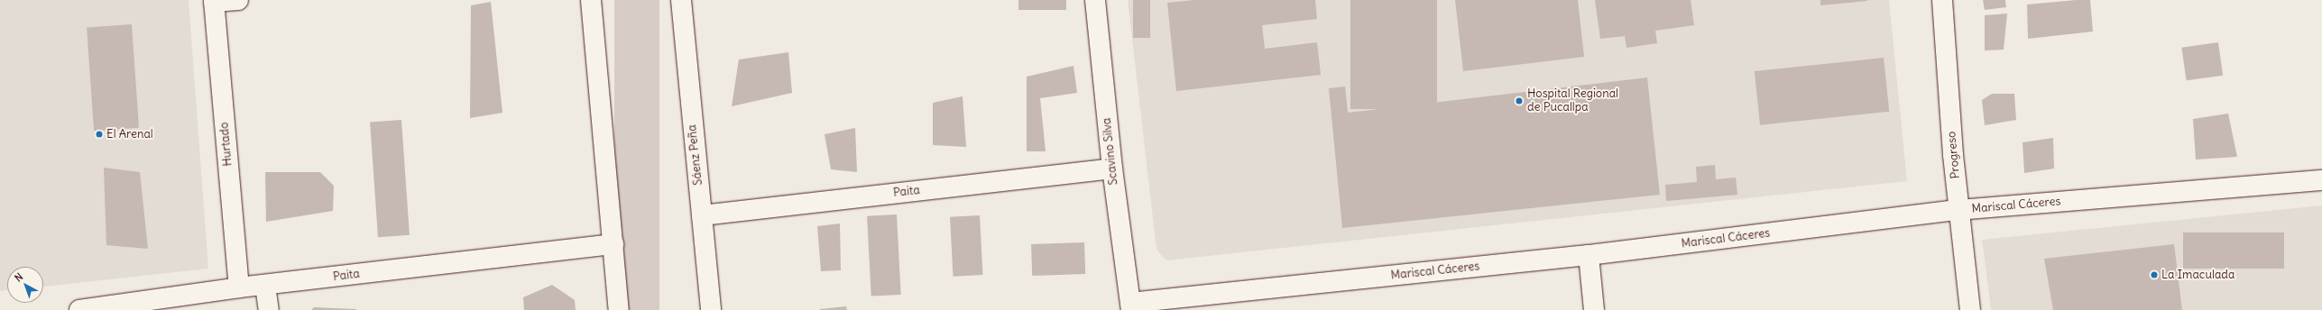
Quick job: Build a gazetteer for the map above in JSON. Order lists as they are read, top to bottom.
{
  "streets": {
    "street": [
      "Hurtado",
      "Scavino Silva",
      "Sáenz Peña",
      "Progreso",
      "Paita",
      "Mariscal Cáceres"
    ]
  },
  "crossings": [
    ["Hurtado", "Paita"],
    ["Scavino Silva", "Paita"],
    ["Scavino Silva", "Mariscal Cáceres"],
    ["Sáenz Peña", "Paita"],
    ["Progreso", "Mariscal Cáceres"]
  ],
  "places": ["Hospital Regional de Pucallpa", "El Arenal", "La Imaculada"],
  "north": "top left"
}
